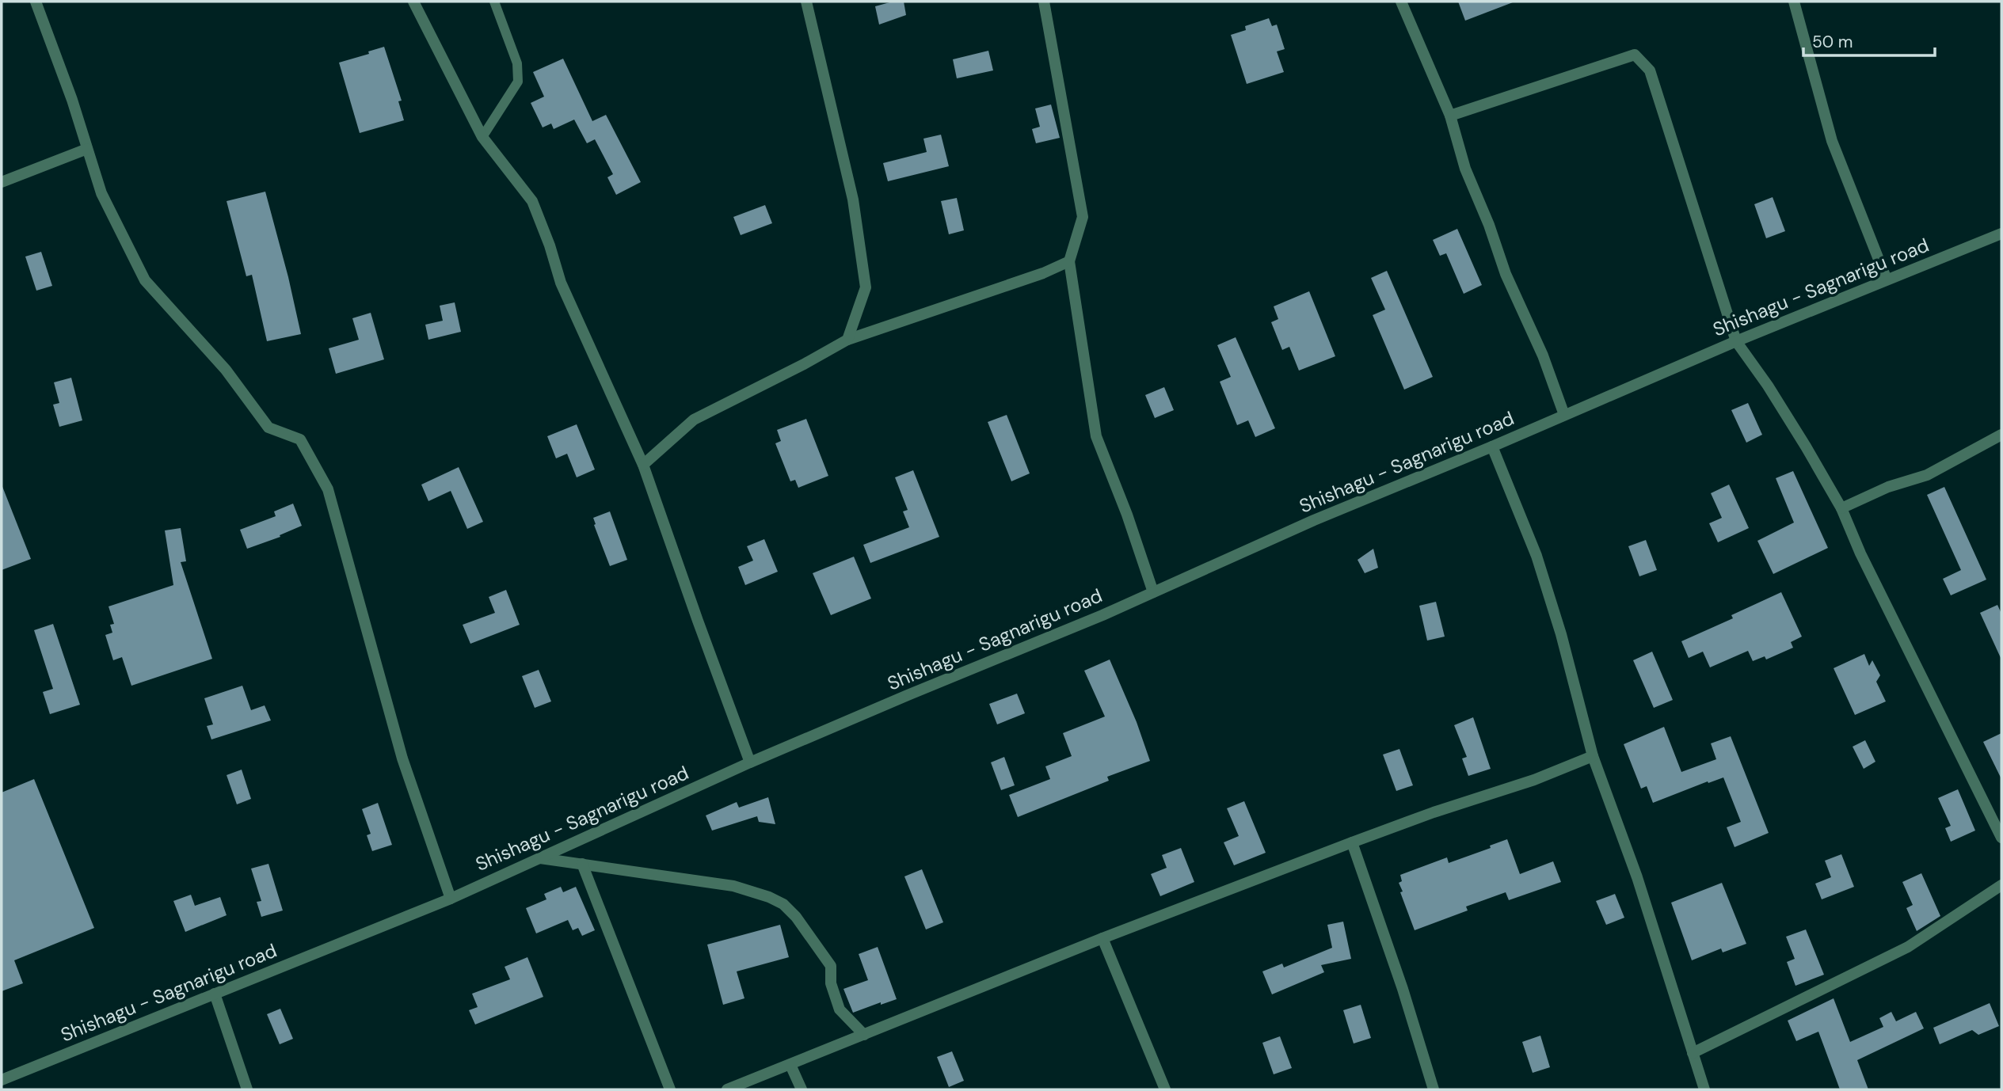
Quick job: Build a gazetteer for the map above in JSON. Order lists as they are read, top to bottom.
{
  "streets": {
    "street": ["Shishagu - Sagnarigu road"]
  },
  "scale_bar": "50 m"
}
